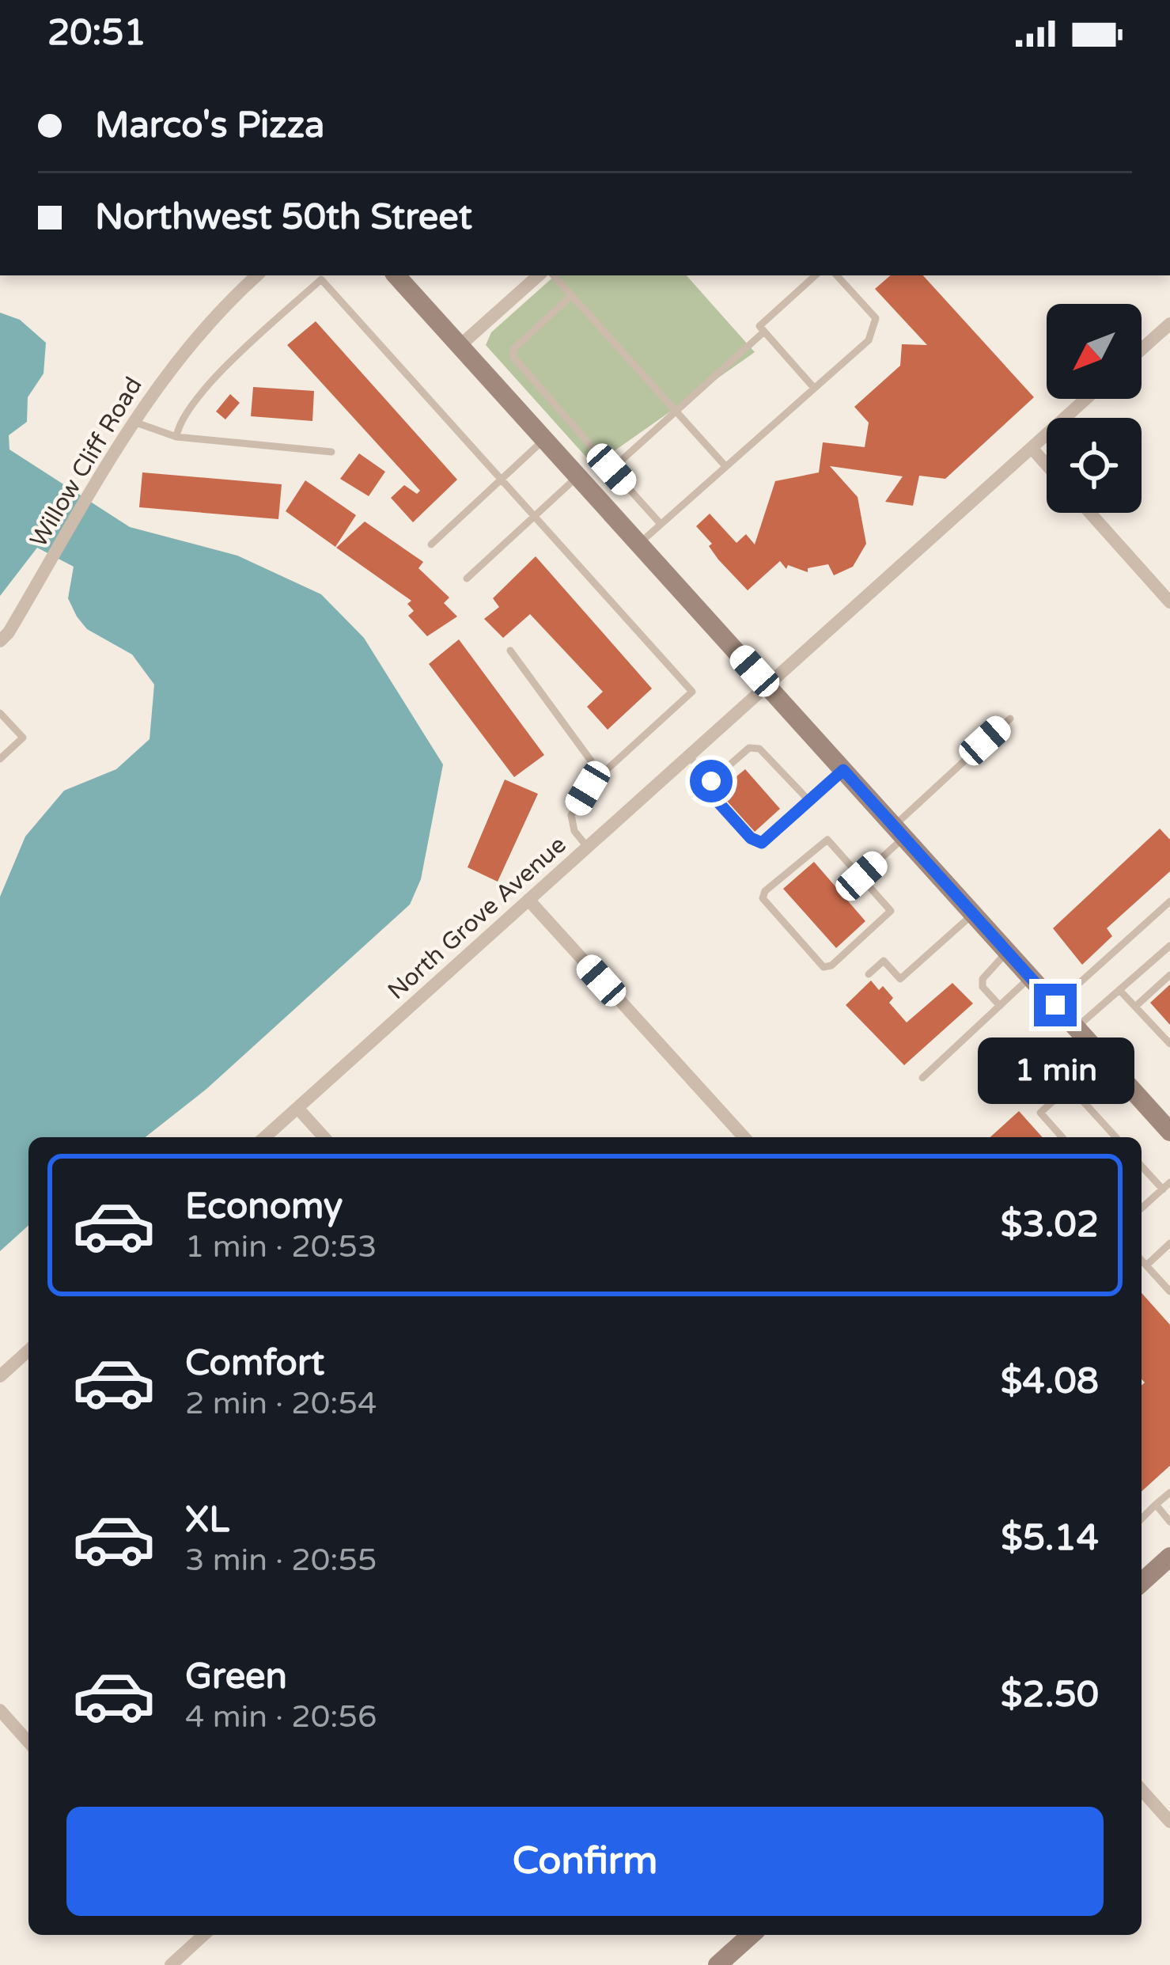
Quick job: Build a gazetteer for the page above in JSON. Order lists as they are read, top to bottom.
{
  "streets": {
    "street": ["Willow Cliff Road", "North Grove Avenue"]
  },
  "north": "bottom left",
  "page": {
    "status": "20:51",
    "banner": ["Marco's Pizza", "Northwest 50th Street"],
    "bubble": "1 min",
    "list": [
      {
        "name": "Economy",
        "note": "1 min · 20:53",
        "value": "$3.02"
      },
      {
        "name": "Comfort",
        "note": "2 min · 20:54",
        "value": "$4.08"
      },
      {
        "name": "XL",
        "note": "3 min · 20:55",
        "value": "$5.14"
      },
      {
        "name": "Green",
        "note": "4 min · 20:56",
        "value": "$2.50"
      }
    ],
    "buttons": "Confirm"
  }
}
